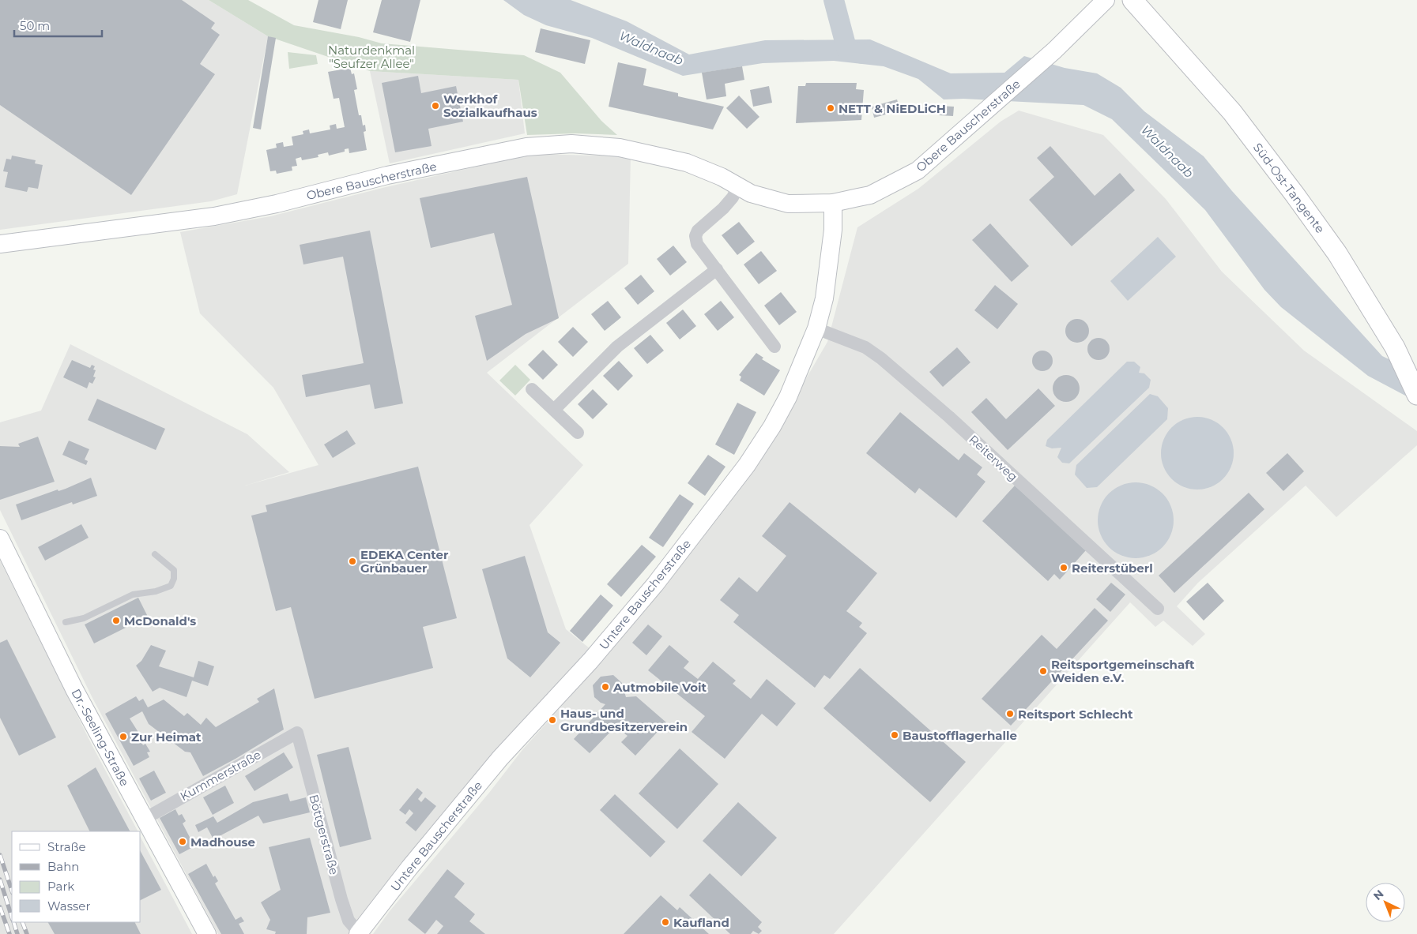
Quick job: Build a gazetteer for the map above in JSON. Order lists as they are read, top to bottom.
{
  "streets": {
    "main road": ["Süd-Ost-Tangente"],
    "street": [
      "Obere Bauscherstraße",
      "Reiterweg",
      "Untere Bauscherstraße",
      "Dr.-Seeling-Straße",
      "Kummerstraße",
      "Böttgerstraße"
    ]
  },
  "crossings": [
    ["Obere Bauscherstraße", "Untere Bauscherstraße"],
    ["Reiterweg", "Untere Bauscherstraße"],
    ["Untere Bauscherstraße", "Böttgerstraße"],
    ["Dr.-Seeling-Straße", "Kummerstraße"],
    ["Kummerstraße", "Böttgerstraße"]
  ],
  "water": ["Waldnaab"],
  "parks": ["Naturdenkmal \"Seufzer Allee\""],
  "places": [
    "Werkhof Sozialkaufhaus",
    "NETT & NiEDLiCH",
    "EDEKA Center Grünbauer",
    "Reiterstüberl",
    "McDonald's",
    "Reitsportgemeinschaft Weiden e.V.",
    "Autmobile Voit",
    "Reitsport Schlecht",
    "Haus- und Grundbesitzerverein",
    "Baustofflagerhalle",
    "Zur Heimat",
    "Madhouse",
    "Kaufland"
  ],
  "legend": [
    "Straße",
    "Bahn",
    "Park",
    "Wasser"
  ],
  "scale_bar": "50 m",
  "north": "top left"
}
